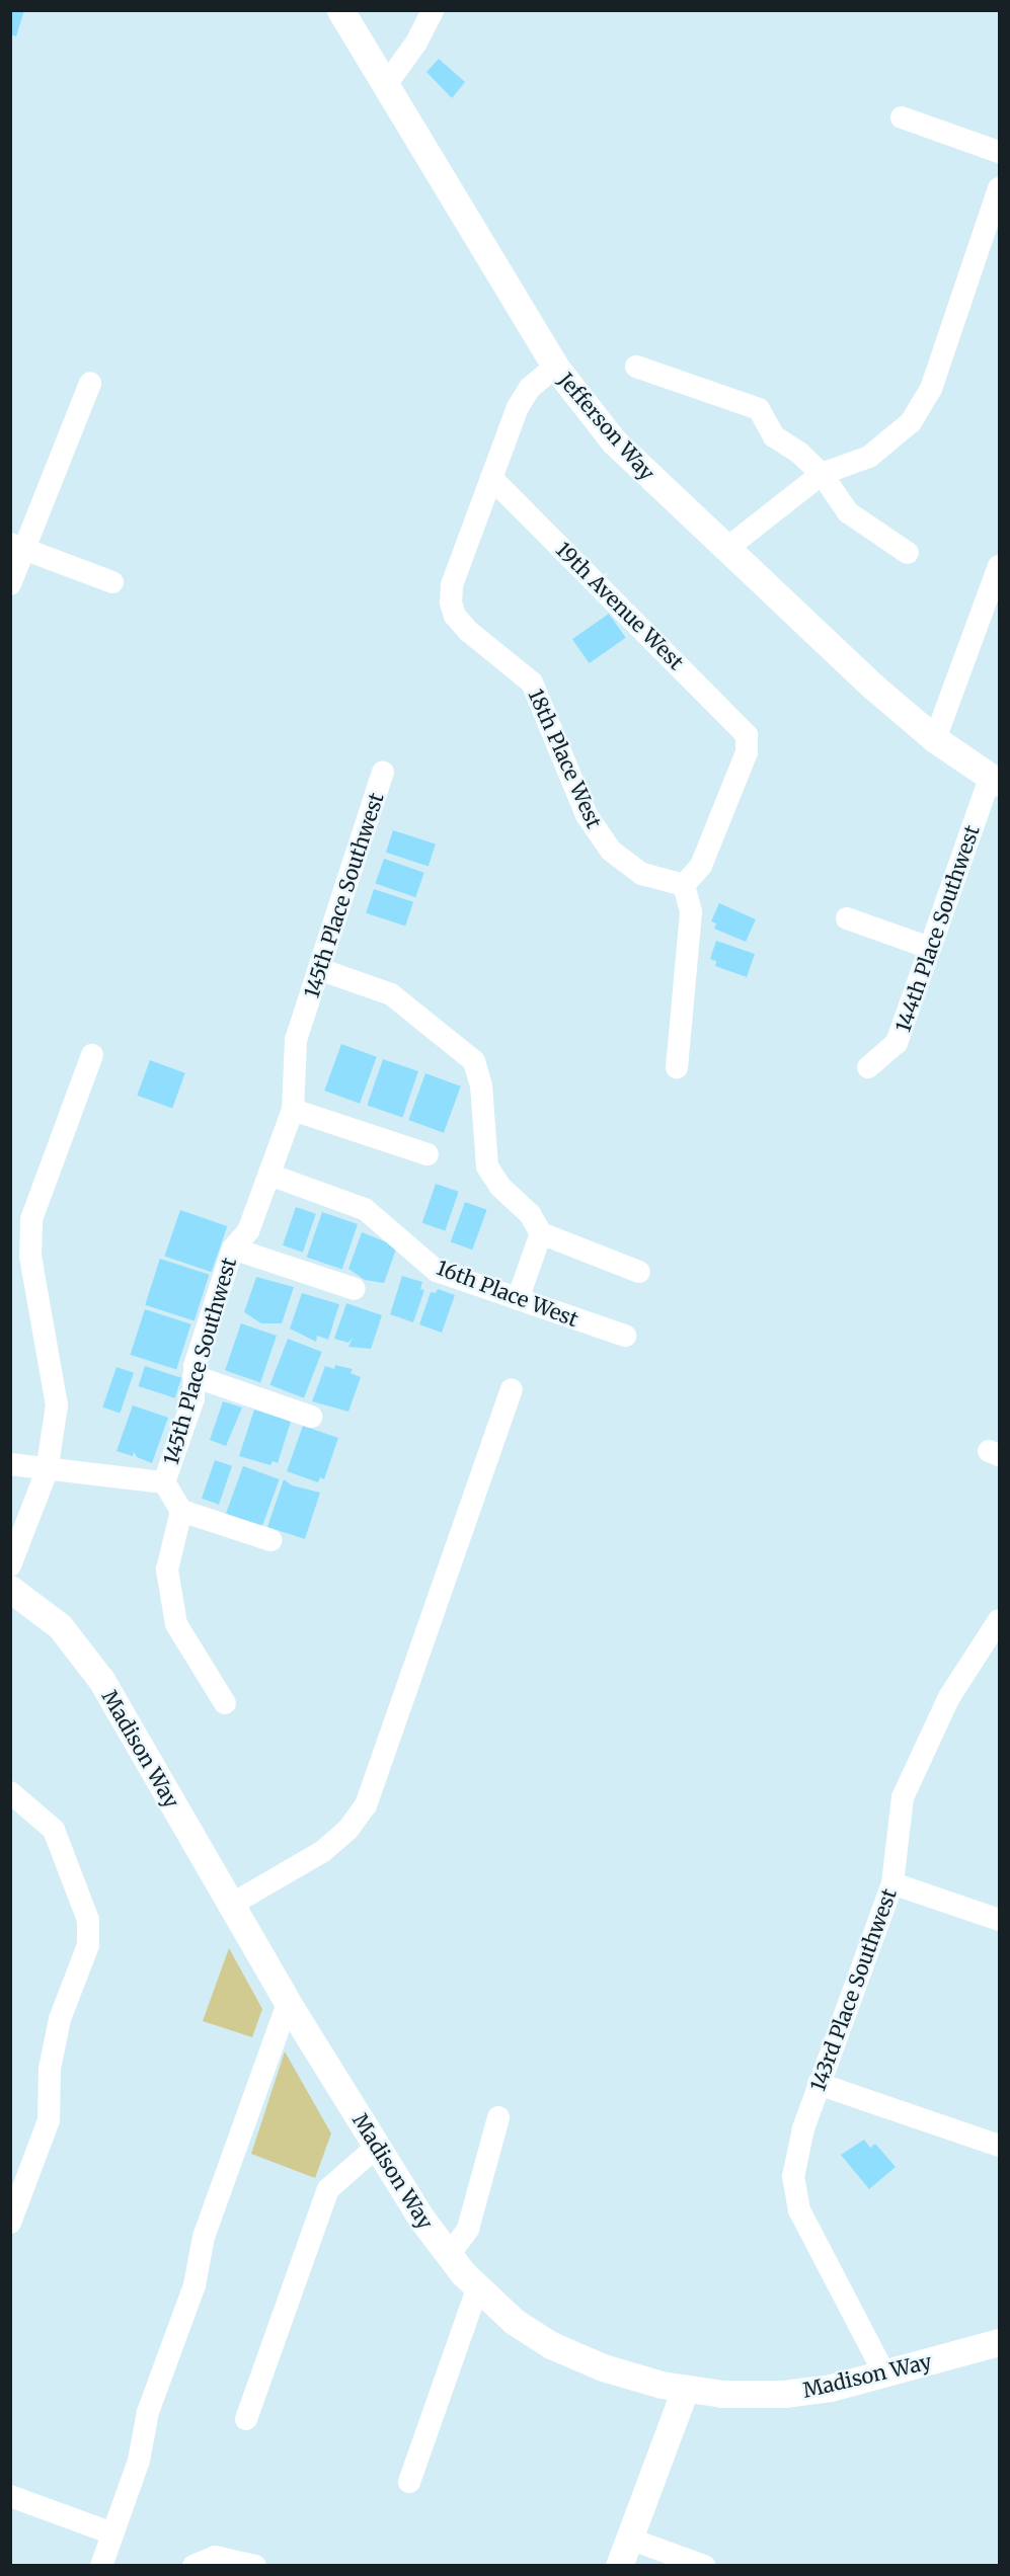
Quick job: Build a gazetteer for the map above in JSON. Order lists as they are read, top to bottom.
{
  "streets": {
    "street": [
      "Jefferson Way",
      "19th Avenue West",
      "18th Place West",
      "145th Place Southwest",
      "144th Place Southwest",
      "16th Place West",
      "Madison Way",
      "143rd Place Southwest"
    ]
  },
  "crossings": [
    ["Jefferson Way", "144th Place Southwest"],
    ["19th Avenue West", "18th Place West"],
    ["145th Place Southwest", "16th Place West"],
    ["Madison Way", "143rd Place Southwest"]
  ]
}
